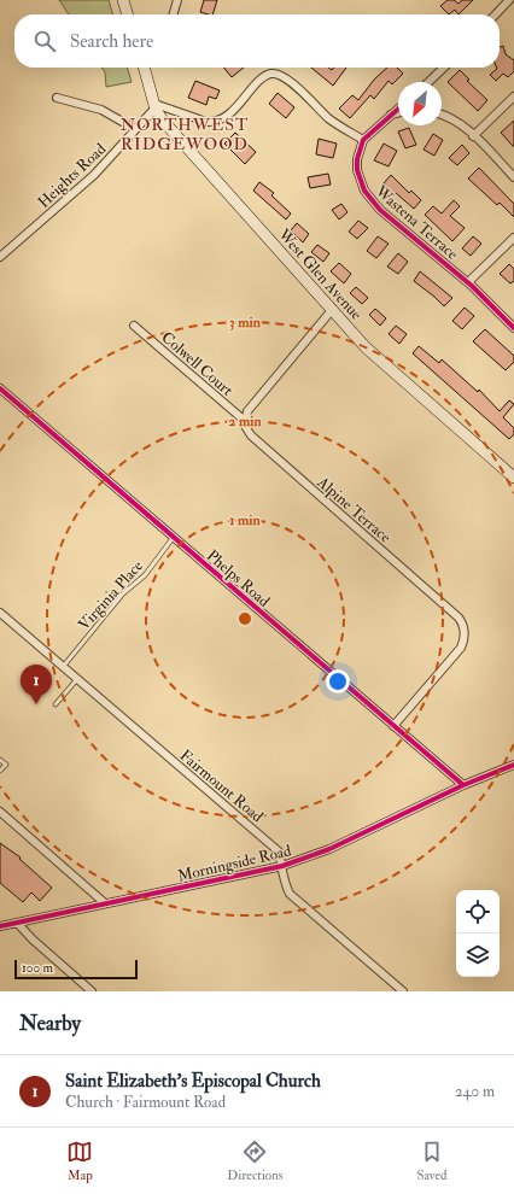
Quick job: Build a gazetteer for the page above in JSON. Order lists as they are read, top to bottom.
{
  "streets": {
    "street": [
      "Heights Road",
      "Wastena Terrace",
      "West Glen Avenue",
      "Colwell Court",
      "Alpine Terrace",
      "Phelps Road",
      "Fairmount Road",
      "Morningside Road"
    ],
    "lane": ["Virginia Place"]
  },
  "crossings": [
    ["Heights Road", "West Glen Avenue"],
    ["Colwell Court", "Alpine Terrace"],
    ["Alpine Terrace", "Phelps Road"],
    ["Phelps Road", "Virginia Place"],
    ["Phelps Road", "Morningside Road"],
    ["Virginia Place", "Fairmount Road"],
    ["Fairmount Road", "Morningside Road"]
  ],
  "districts": ["NORTHWEST RIDGEWOOD"],
  "scale_bar": "100 m",
  "north": "bottom left",
  "page": {
    "search": "Search here",
    "pins": "1",
    "scale": "100 m",
    "heading": "Nearby",
    "list": [
      {
        "mark": "1",
        "name": "Saint Elizabeth's Episcopal Church",
        "note": "Church · Fairmount Road",
        "value": "240 m"
      }
    ],
    "nav": ["Map", "Directions", "Saved"]
  },
  "rings": ["3 min", "2 min", "1 min"]
}
